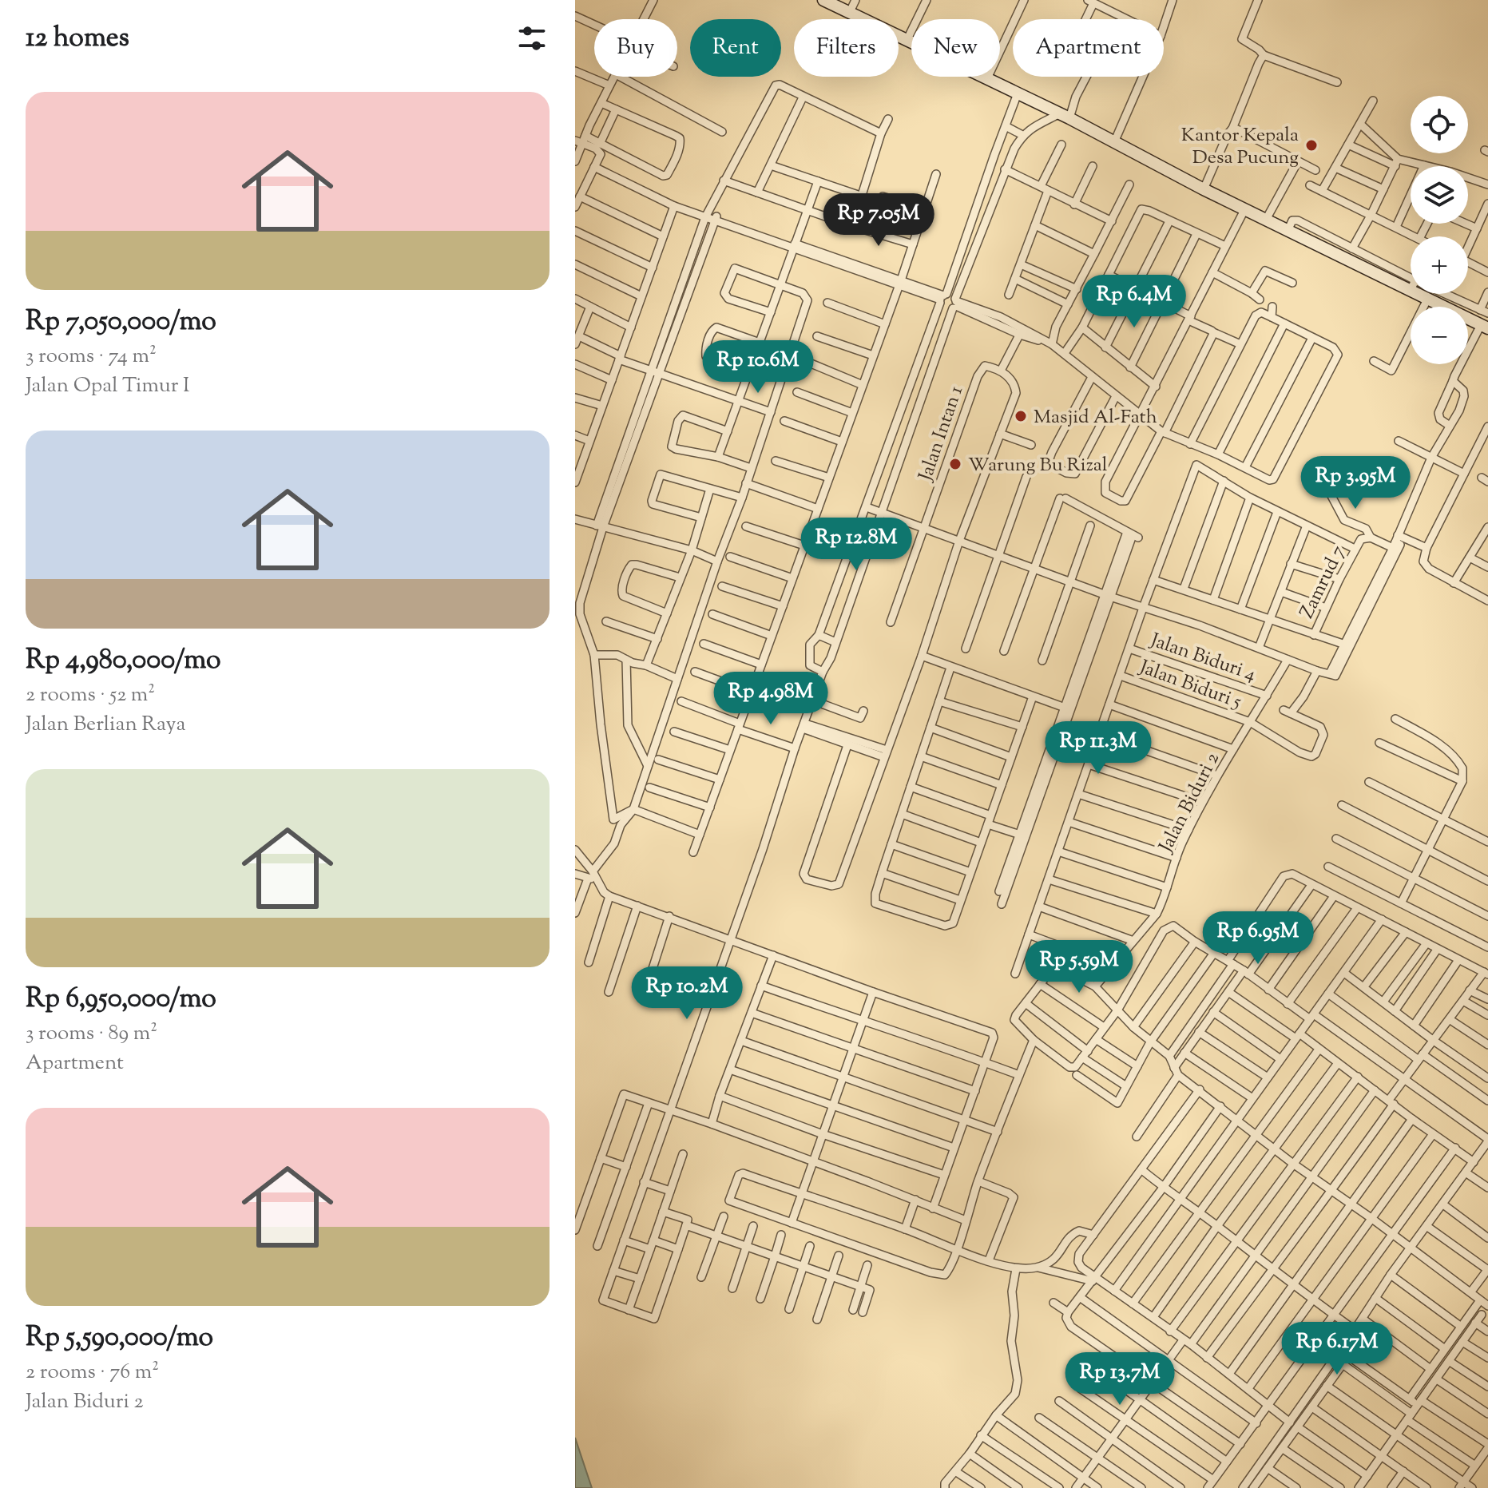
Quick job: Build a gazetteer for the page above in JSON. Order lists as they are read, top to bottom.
{
  "streets": {
    "street": [
      "Jalan Intan 1",
      "Zamrud 7",
      "Jalan Biduri 4",
      "Jalan Biduri 5",
      "Jalan Biduri 2"
    ]
  },
  "crossings": [
    ["Jalan Biduri 4", "Jalan Biduri 2"],
    ["Jalan Biduri 5", "Jalan Biduri 2"]
  ],
  "places": ["Kantor Kepala Desa Pucung", "Masjid Al-Fath", "Warung Bu Rizal"],
  "page": {
    "heading": "12 homes",
    "chip": [
      "Buy",
      "Rent",
      "Filters",
      "New",
      "Apartment"
    ],
    "list": [
      {
        "name": "Rp 7,050,000/mo",
        "note": "3 rooms · 74 m² · Jalan Opal Timur I"
      },
      {
        "name": "Rp 4,980,000/mo",
        "note": "2 rooms · 52 m² · Jalan Berlian Raya"
      },
      {
        "name": "Rp 6,950,000/mo",
        "note": "3 rooms · 89 m² · Apartment"
      },
      {
        "name": "Rp 5,590,000/mo",
        "note": "2 rooms · 76 m² · Jalan Biduri 2"
      }
    ],
    "map_buttons": ["+", "−"],
    "price": [
      "Rp 7.05M",
      "Rp 6.4M",
      "Rp 10.6M",
      "Rp 3.95M",
      "Rp 12.8M",
      "Rp 4.98M",
      "Rp 11.3M",
      "Rp 6.95M",
      "Rp 5.59M",
      "Rp 10.2M",
      "Rp 6.17M",
      "Rp 13.7M"
    ]
  }
}
